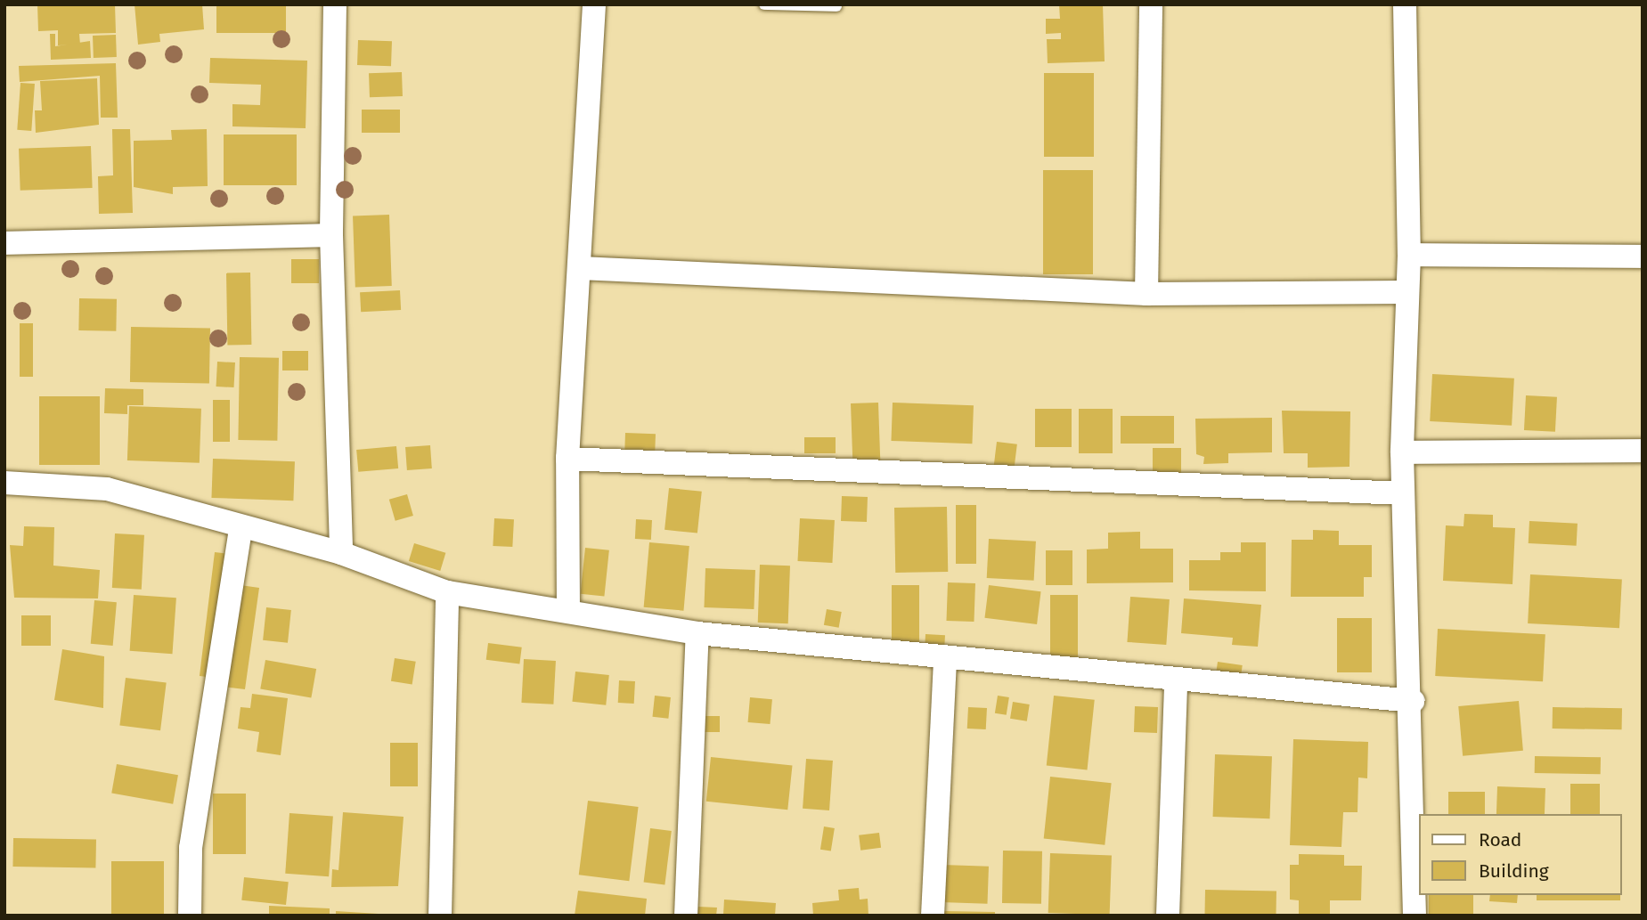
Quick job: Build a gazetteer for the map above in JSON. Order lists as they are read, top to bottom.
{
  "legend": ["Road", "Building"]
}
